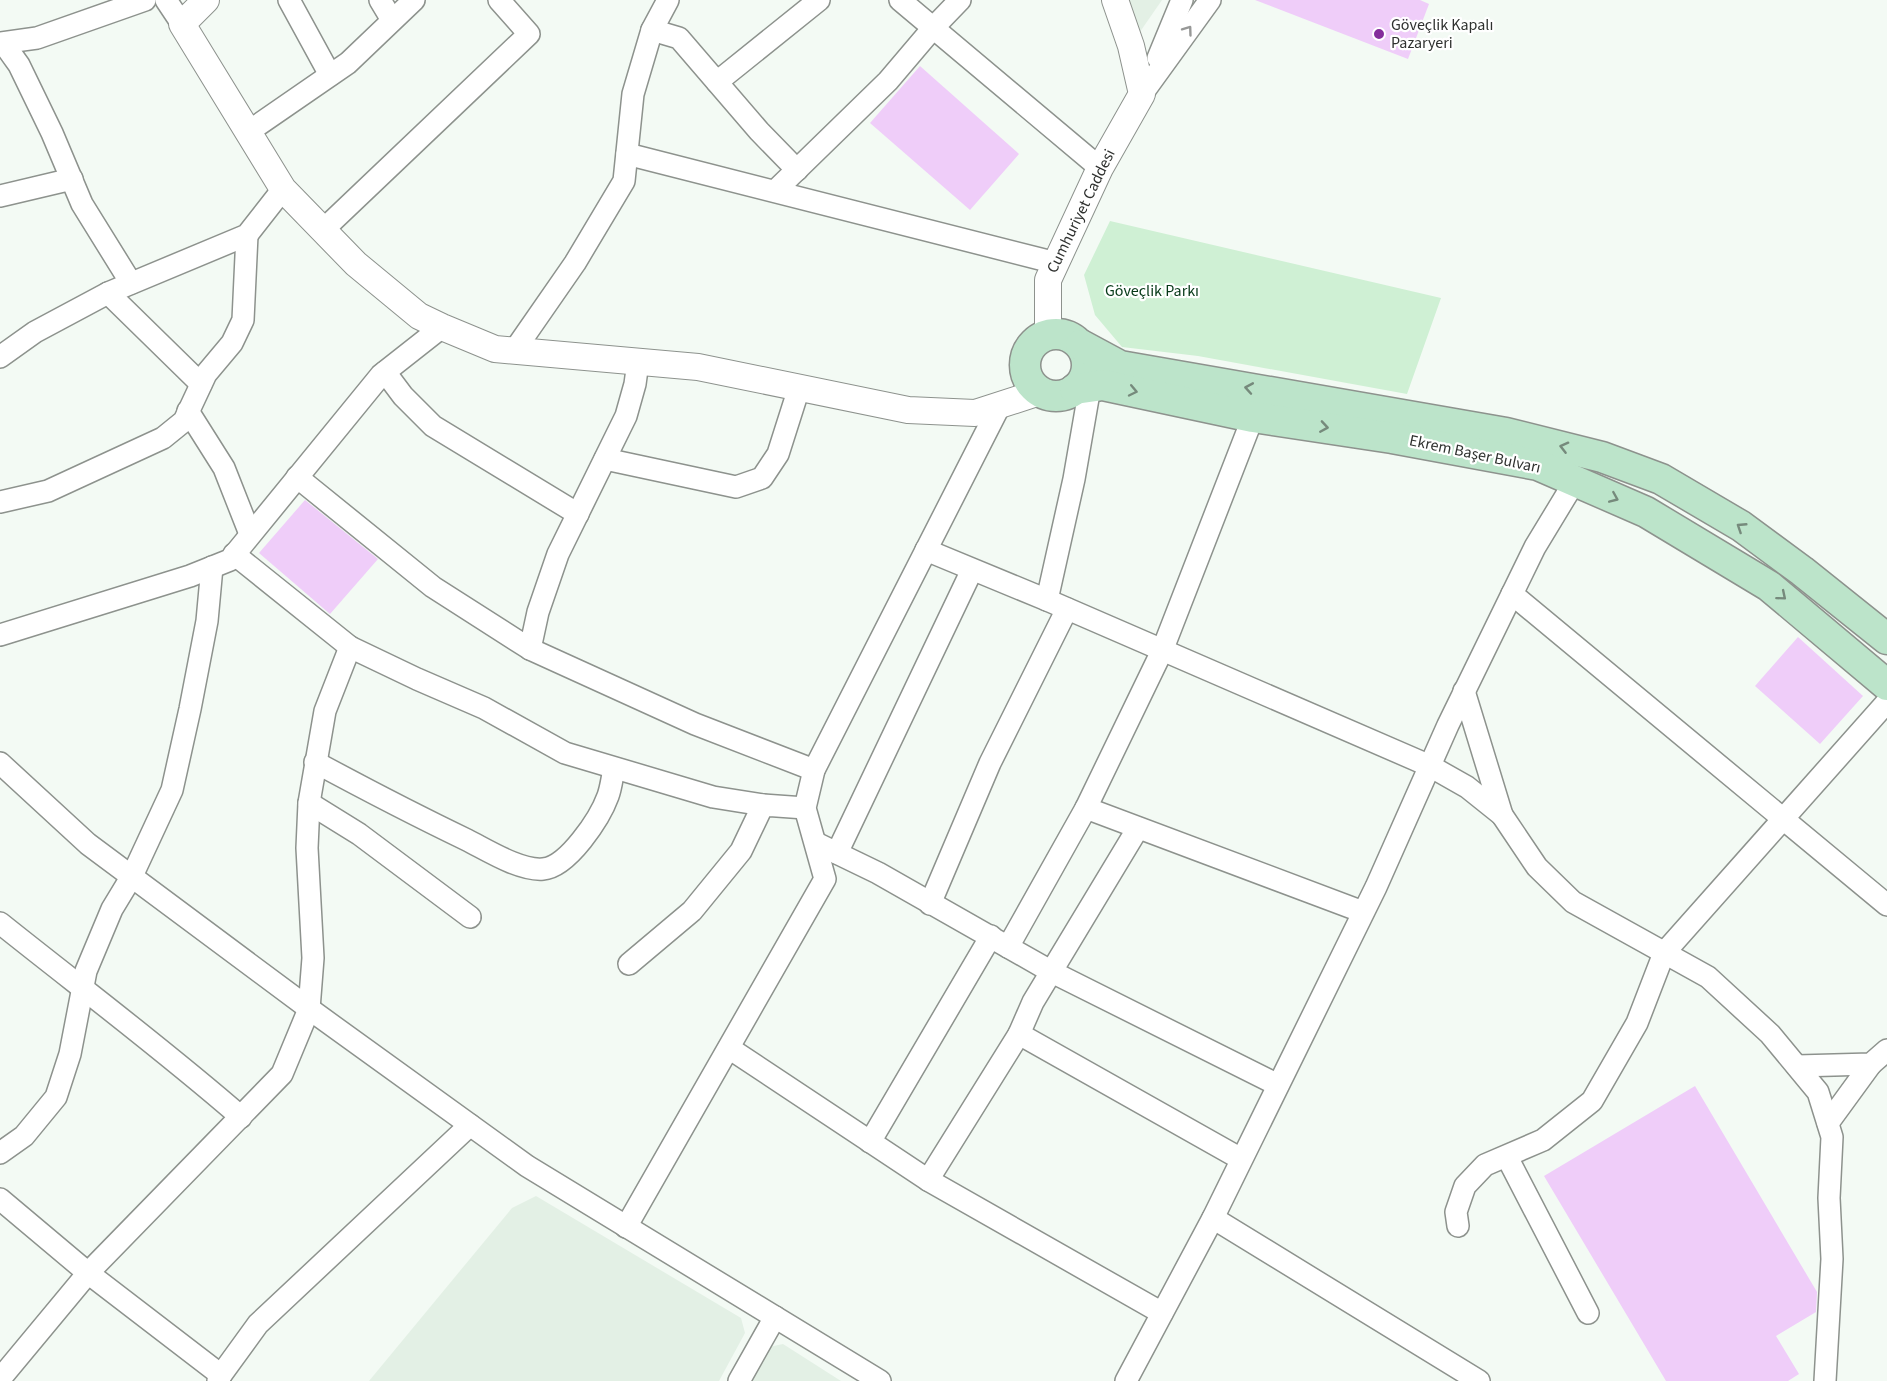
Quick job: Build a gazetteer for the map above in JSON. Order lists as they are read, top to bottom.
{
  "streets": {
    "main road": ["Ekrem Başer Bulvarı"],
    "street": ["Cumhuriyet Caddesi"]
  },
  "crossings": [
    ["Cumhuriyet Caddesi", "Ekrem Başer Bulvarı"]
  ],
  "parks": ["Göveçlik Parkı"],
  "places": ["Göveçlik Kapalı Pazaryeri"]
}
